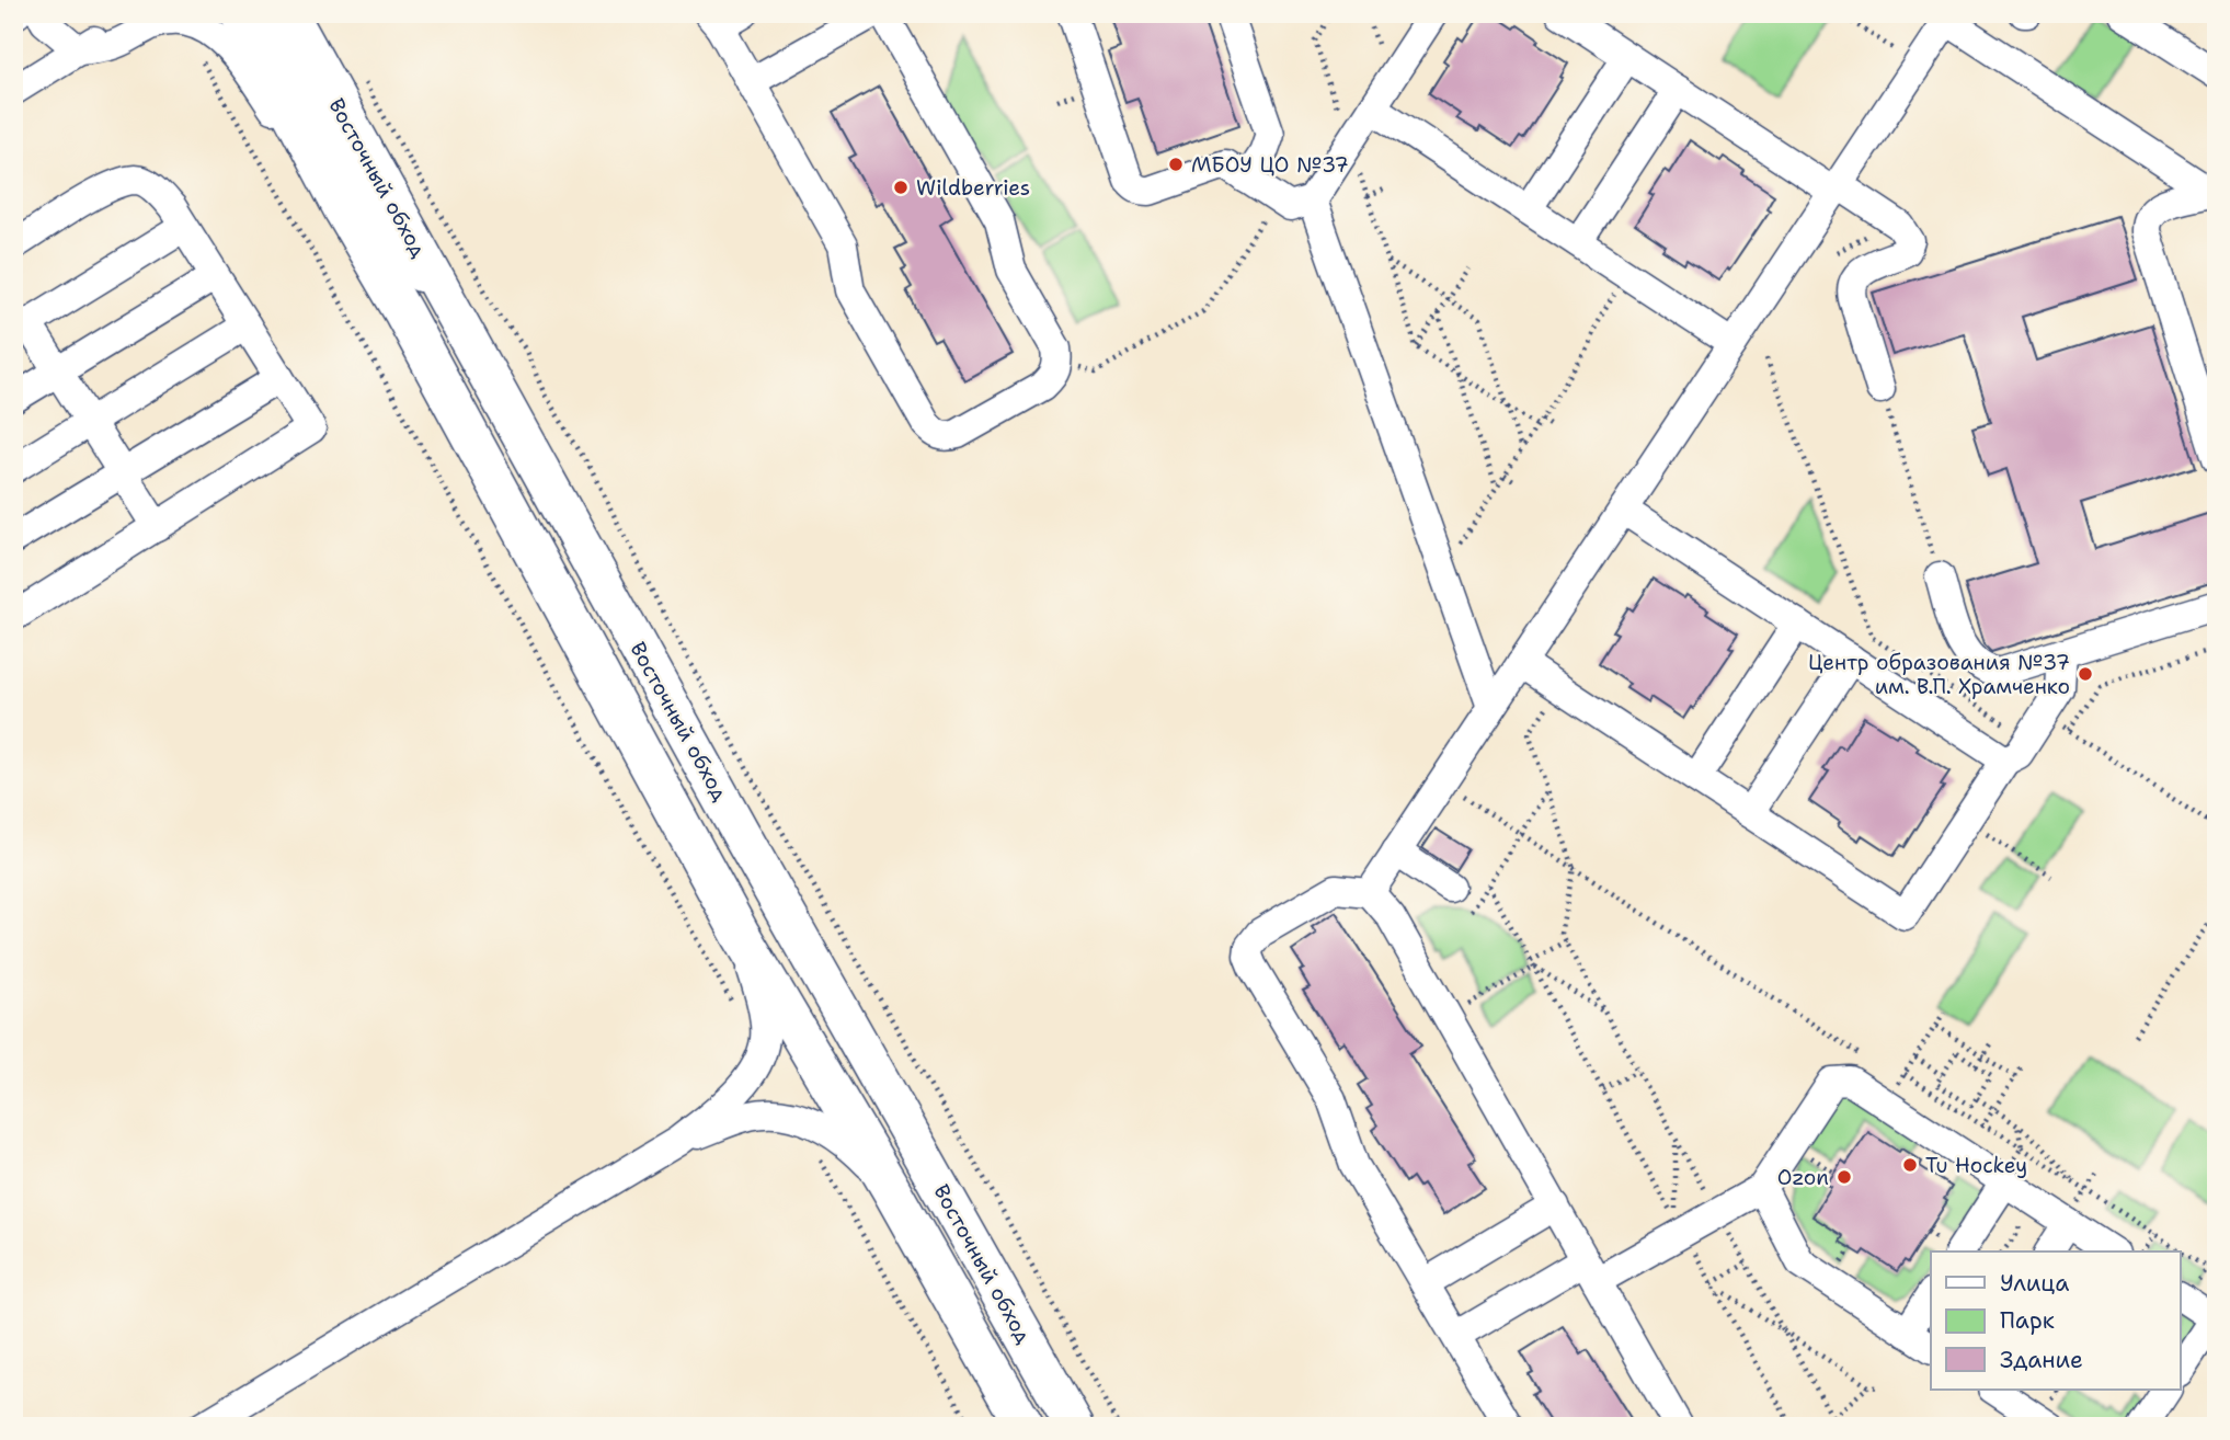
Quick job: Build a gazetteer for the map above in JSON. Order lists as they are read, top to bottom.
{
  "streets": {
    "main road": ["Восточный обход"]
  },
  "places": [
    "МБОУ ЦО №37",
    "Wildberries",
    "Центр образования №37 им. В.П. Храмченко",
    "Tu Hockey",
    "Ozon"
  ],
  "legend": ["Улица", "Парк", "Здание"]
}
